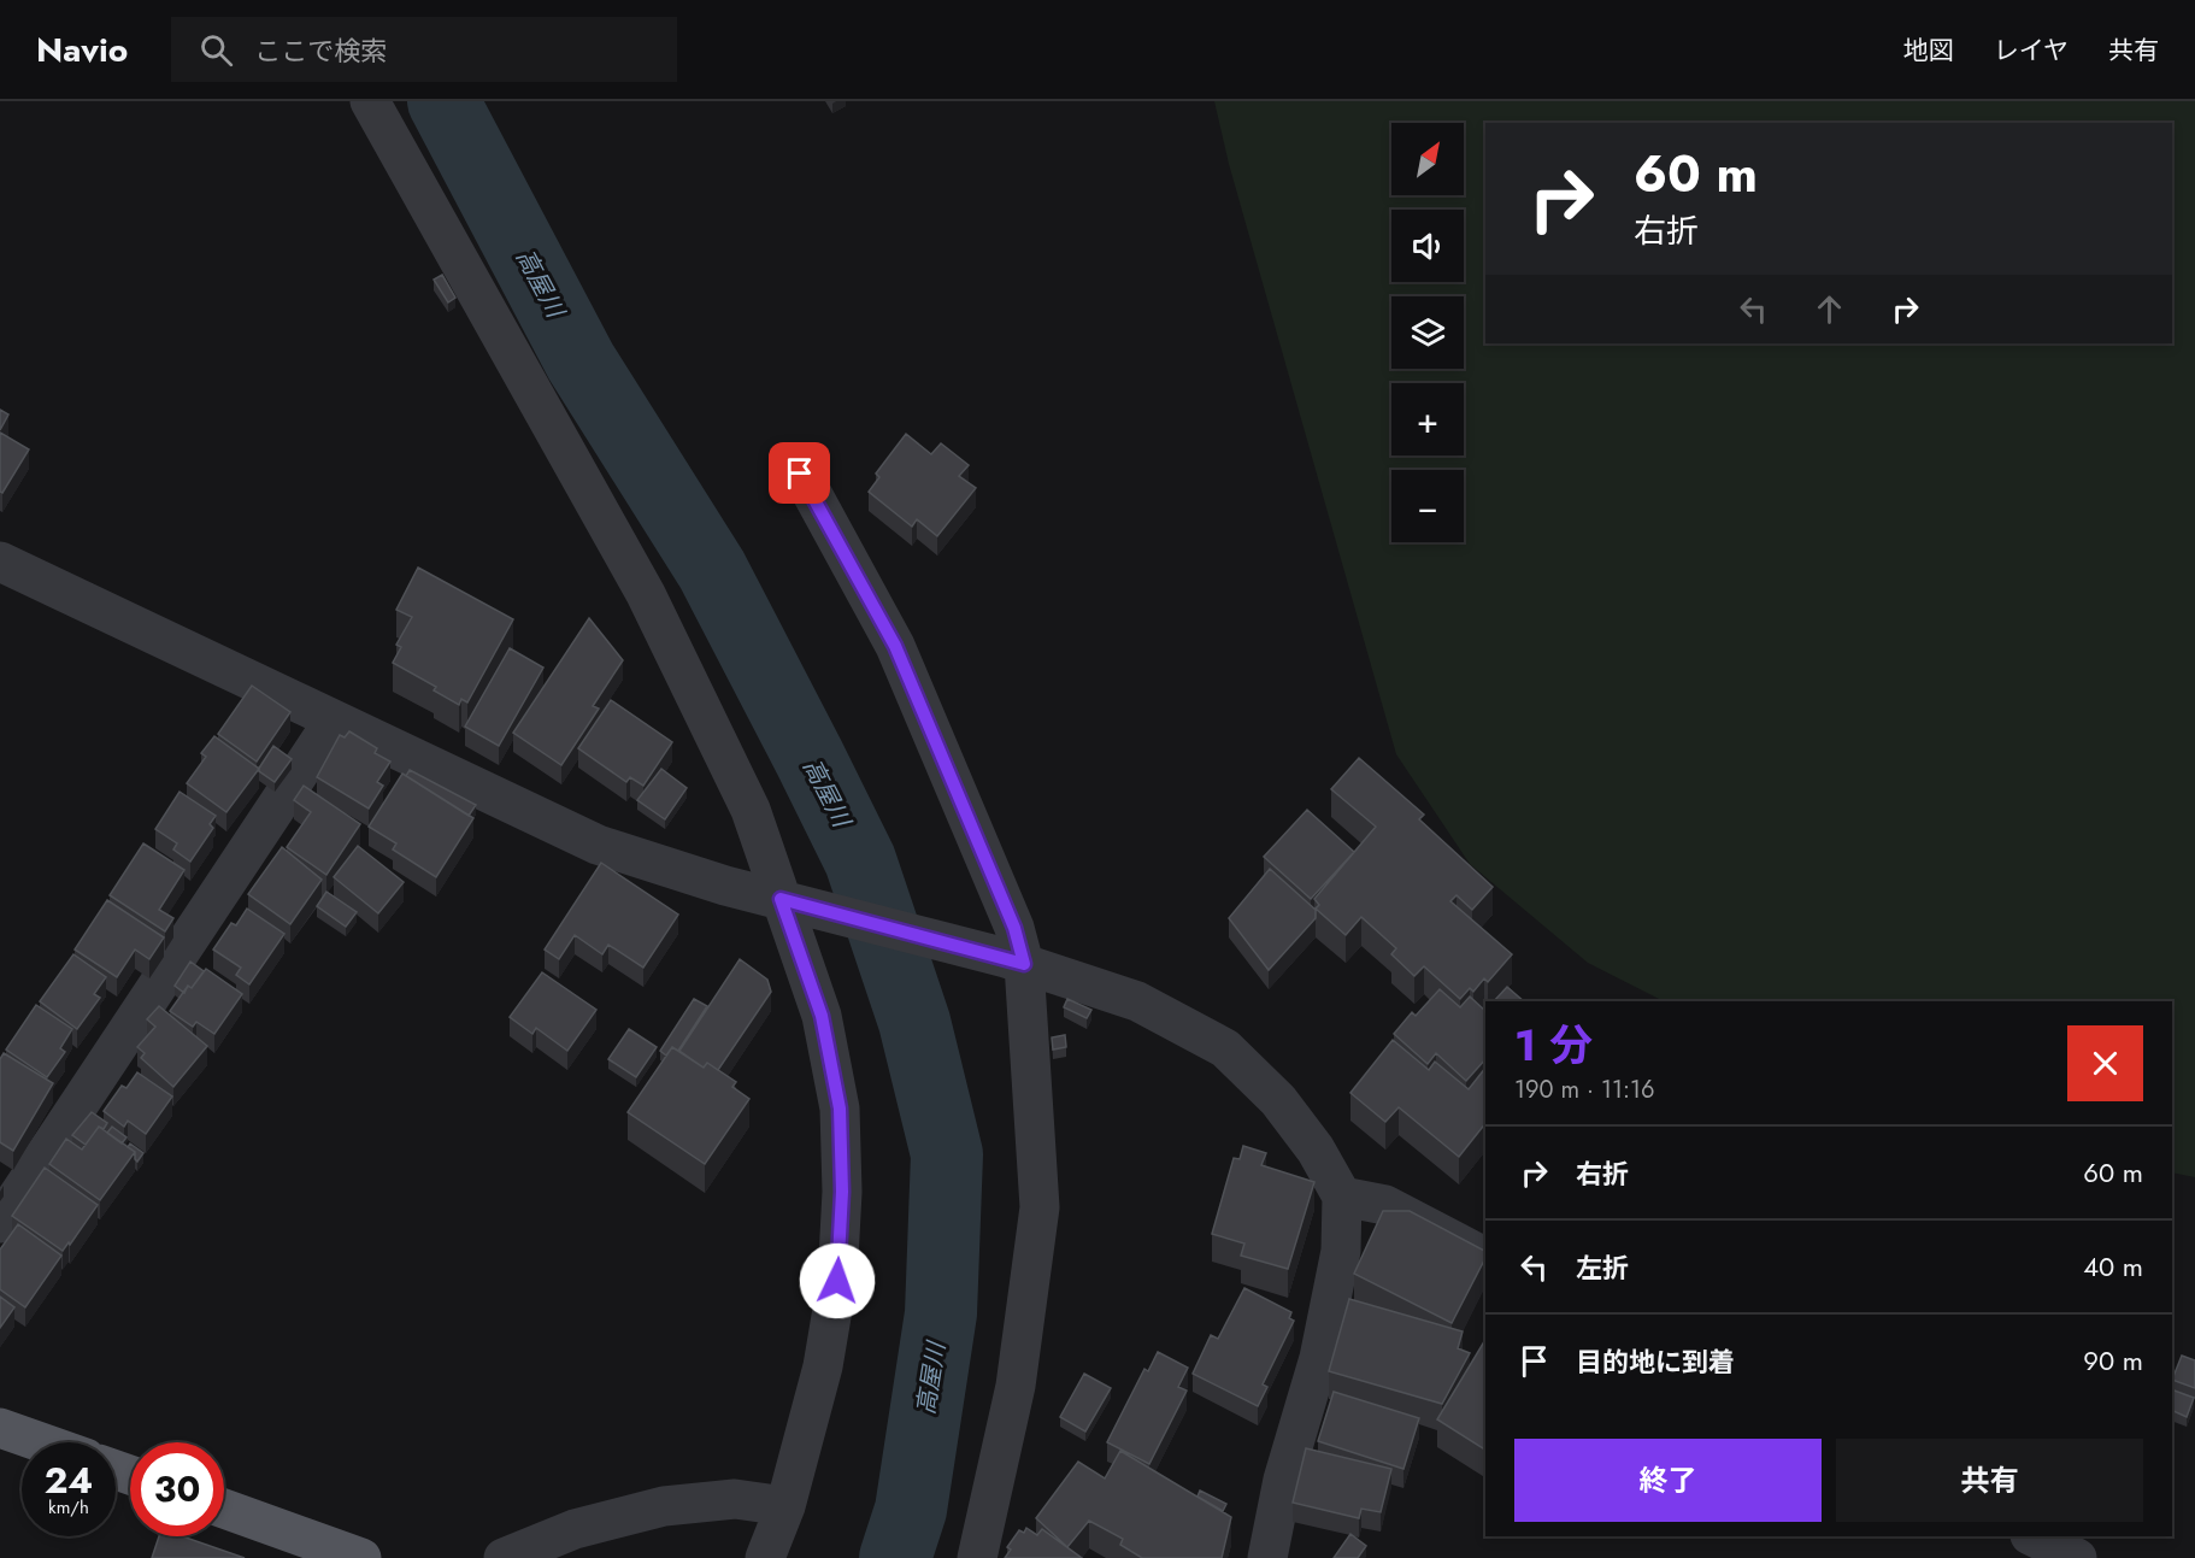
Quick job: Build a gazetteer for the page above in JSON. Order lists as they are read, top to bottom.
{
  "water": ["高屋川"],
  "north": "top right",
  "page": {
    "header": "Navio",
    "search": "ここで検索",
    "nav": ["地図", "レイヤ", "共有"],
    "map_buttons": ["+", "−"],
    "turn": ["60 m", "右折"],
    "heading": ["1 分", "190 m · 11:16"],
    "list": [
      {
        "name": "右折",
        "value": "60 m"
      },
      {
        "name": "左折",
        "value": "40 m"
      },
      {
        "name": "目的地に到着",
        "value": "90 m"
      }
    ],
    "buttons": ["終了", "共有"],
    "speed": "24 km/h",
    "limit": "30"
  }
}
